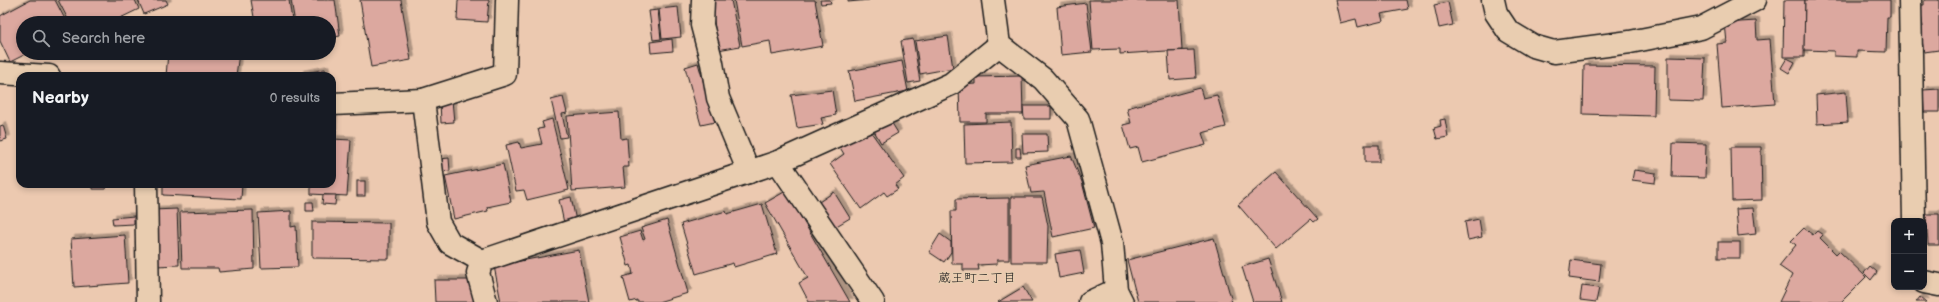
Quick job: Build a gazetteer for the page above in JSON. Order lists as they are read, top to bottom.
{
  "districts": ["蔵王町二丁目"],
  "page": {
    "search": "Search here",
    "heading": ["Nearby", "0 results"],
    "map_buttons": ["+", "−"]
  }
}
